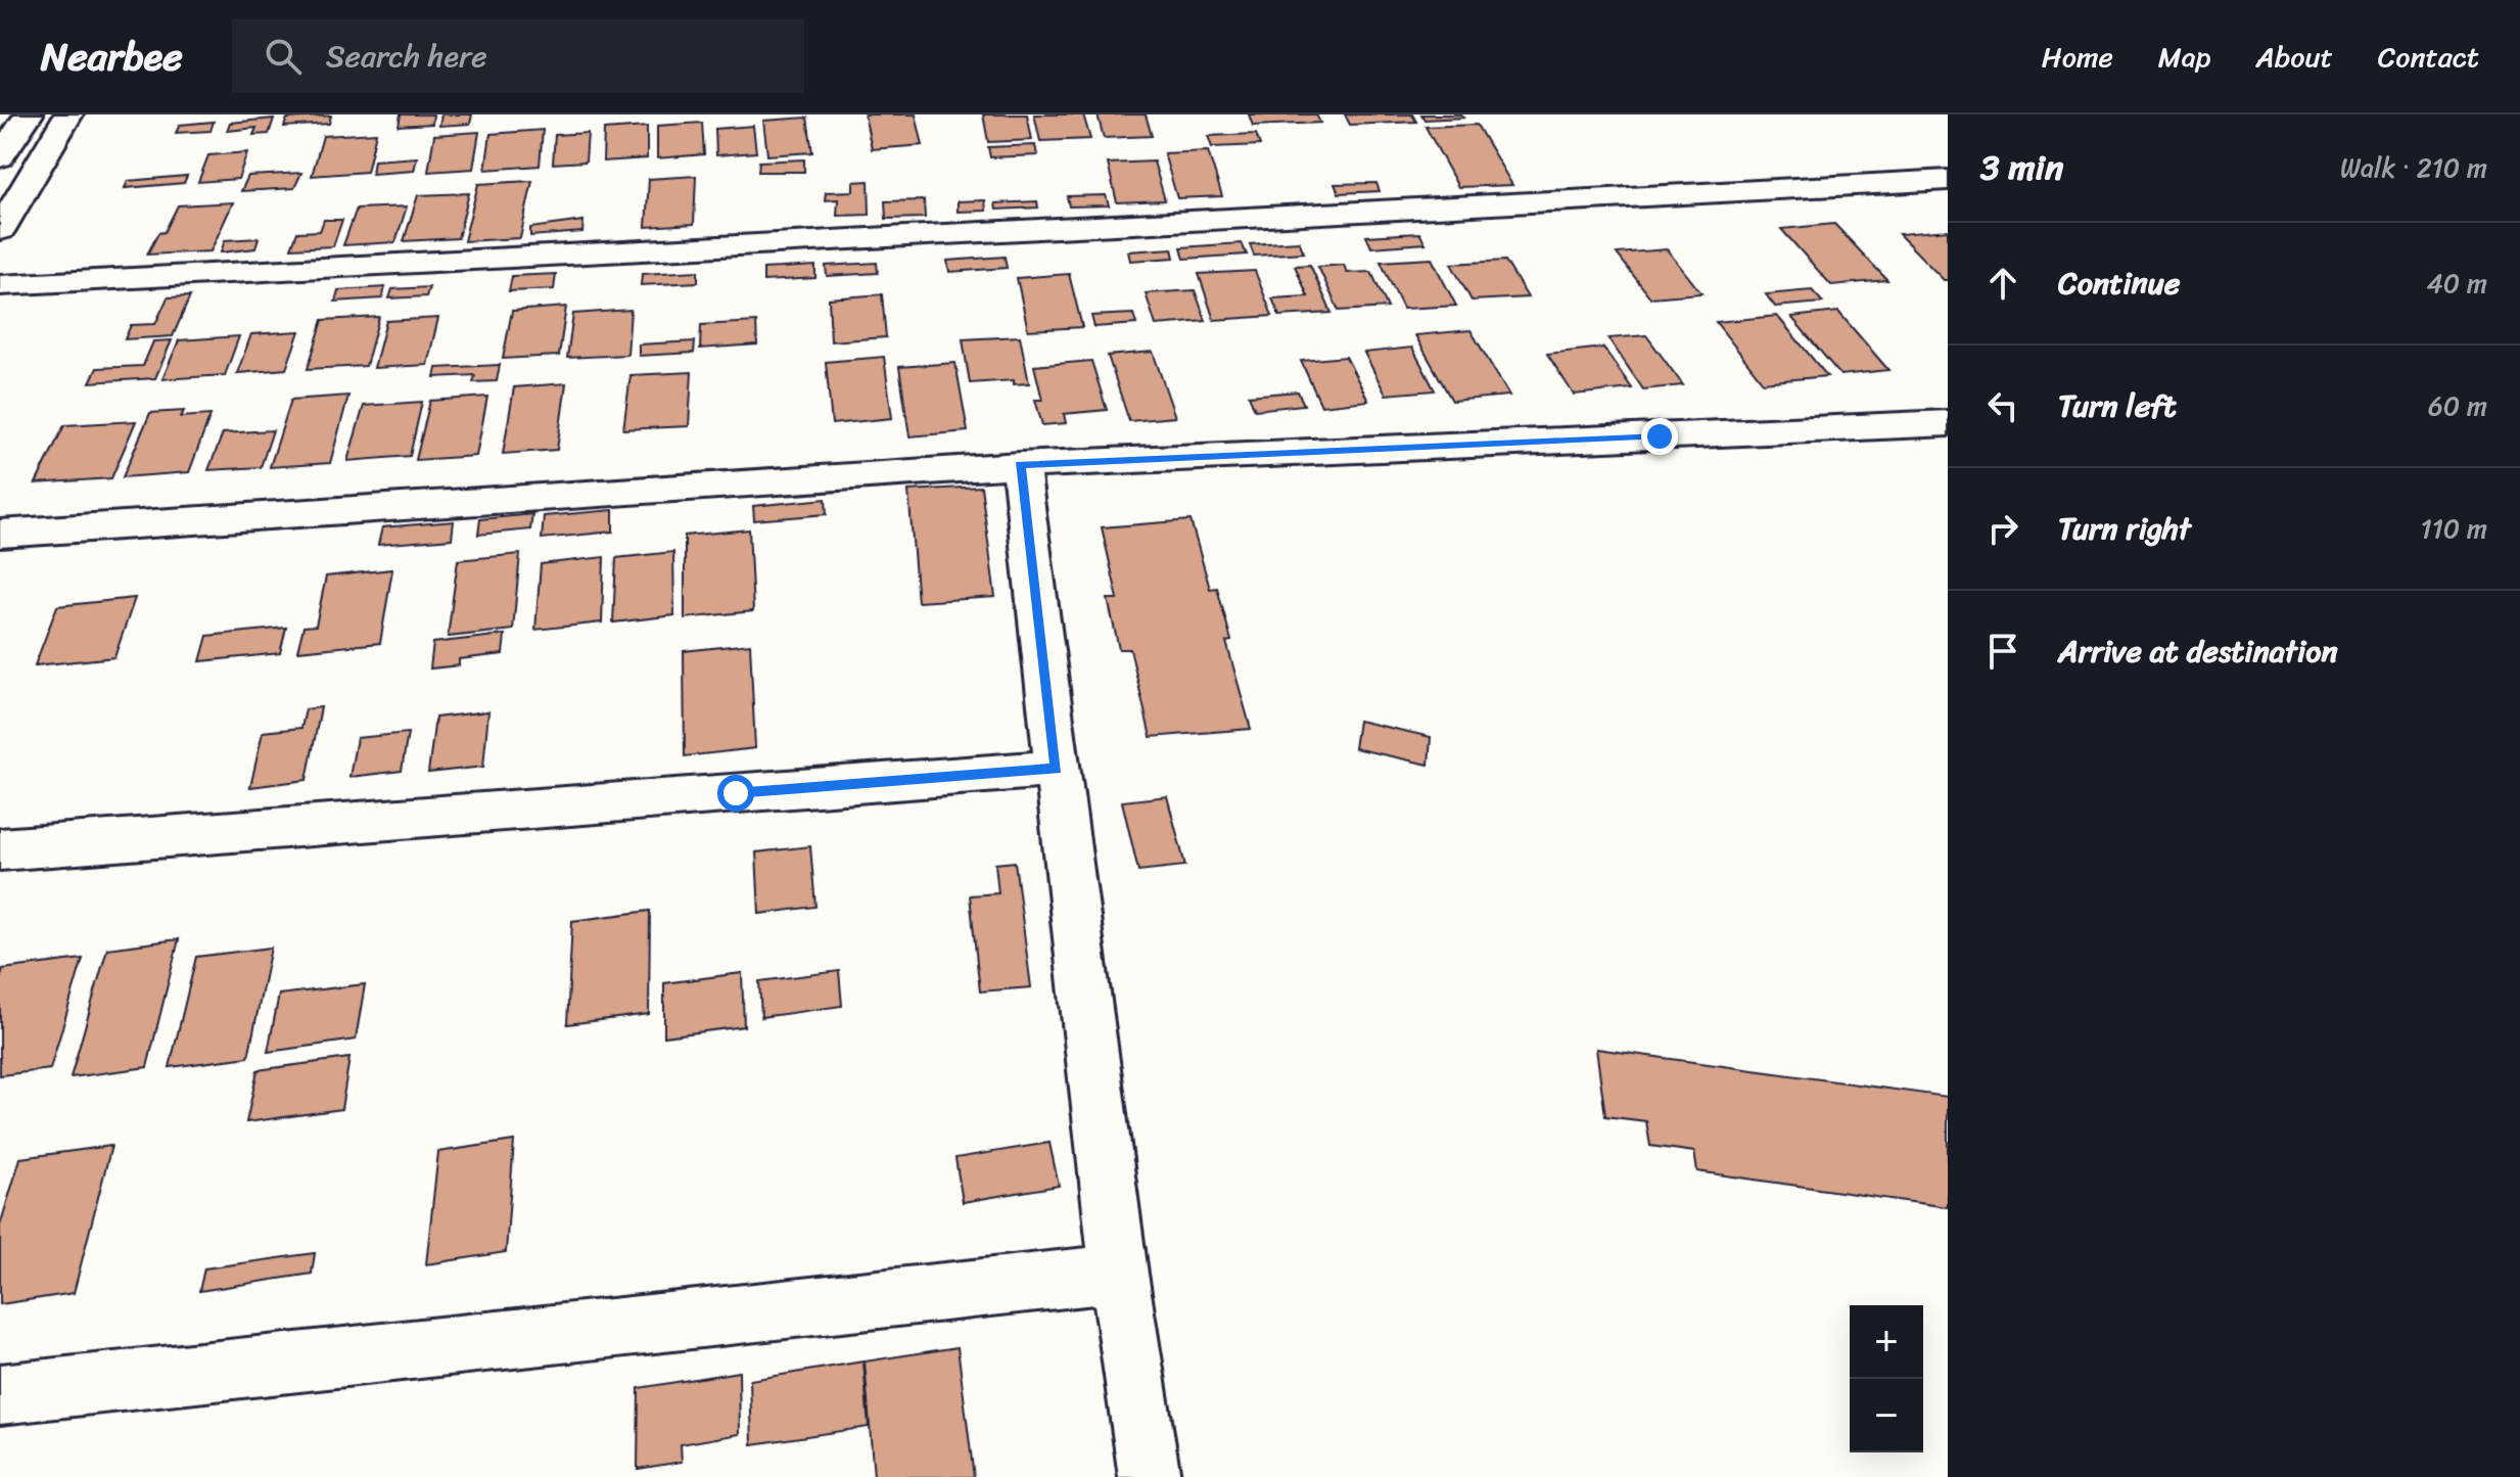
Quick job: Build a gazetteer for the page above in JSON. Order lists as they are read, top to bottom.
{
  "page": {
    "header": "Nearbee",
    "search": "Search here",
    "nav": [
      "Home",
      "Map",
      "About",
      "Contact"
    ],
    "heading": ["3 min", "Walk · 210 m"],
    "list": [
      ["Continue", "40 m"],
      ["Turn left", "60 m"],
      ["Turn right", "110 m"],
      "Arrive at destination"
    ],
    "map_buttons": ["+", "−"]
  }
}
